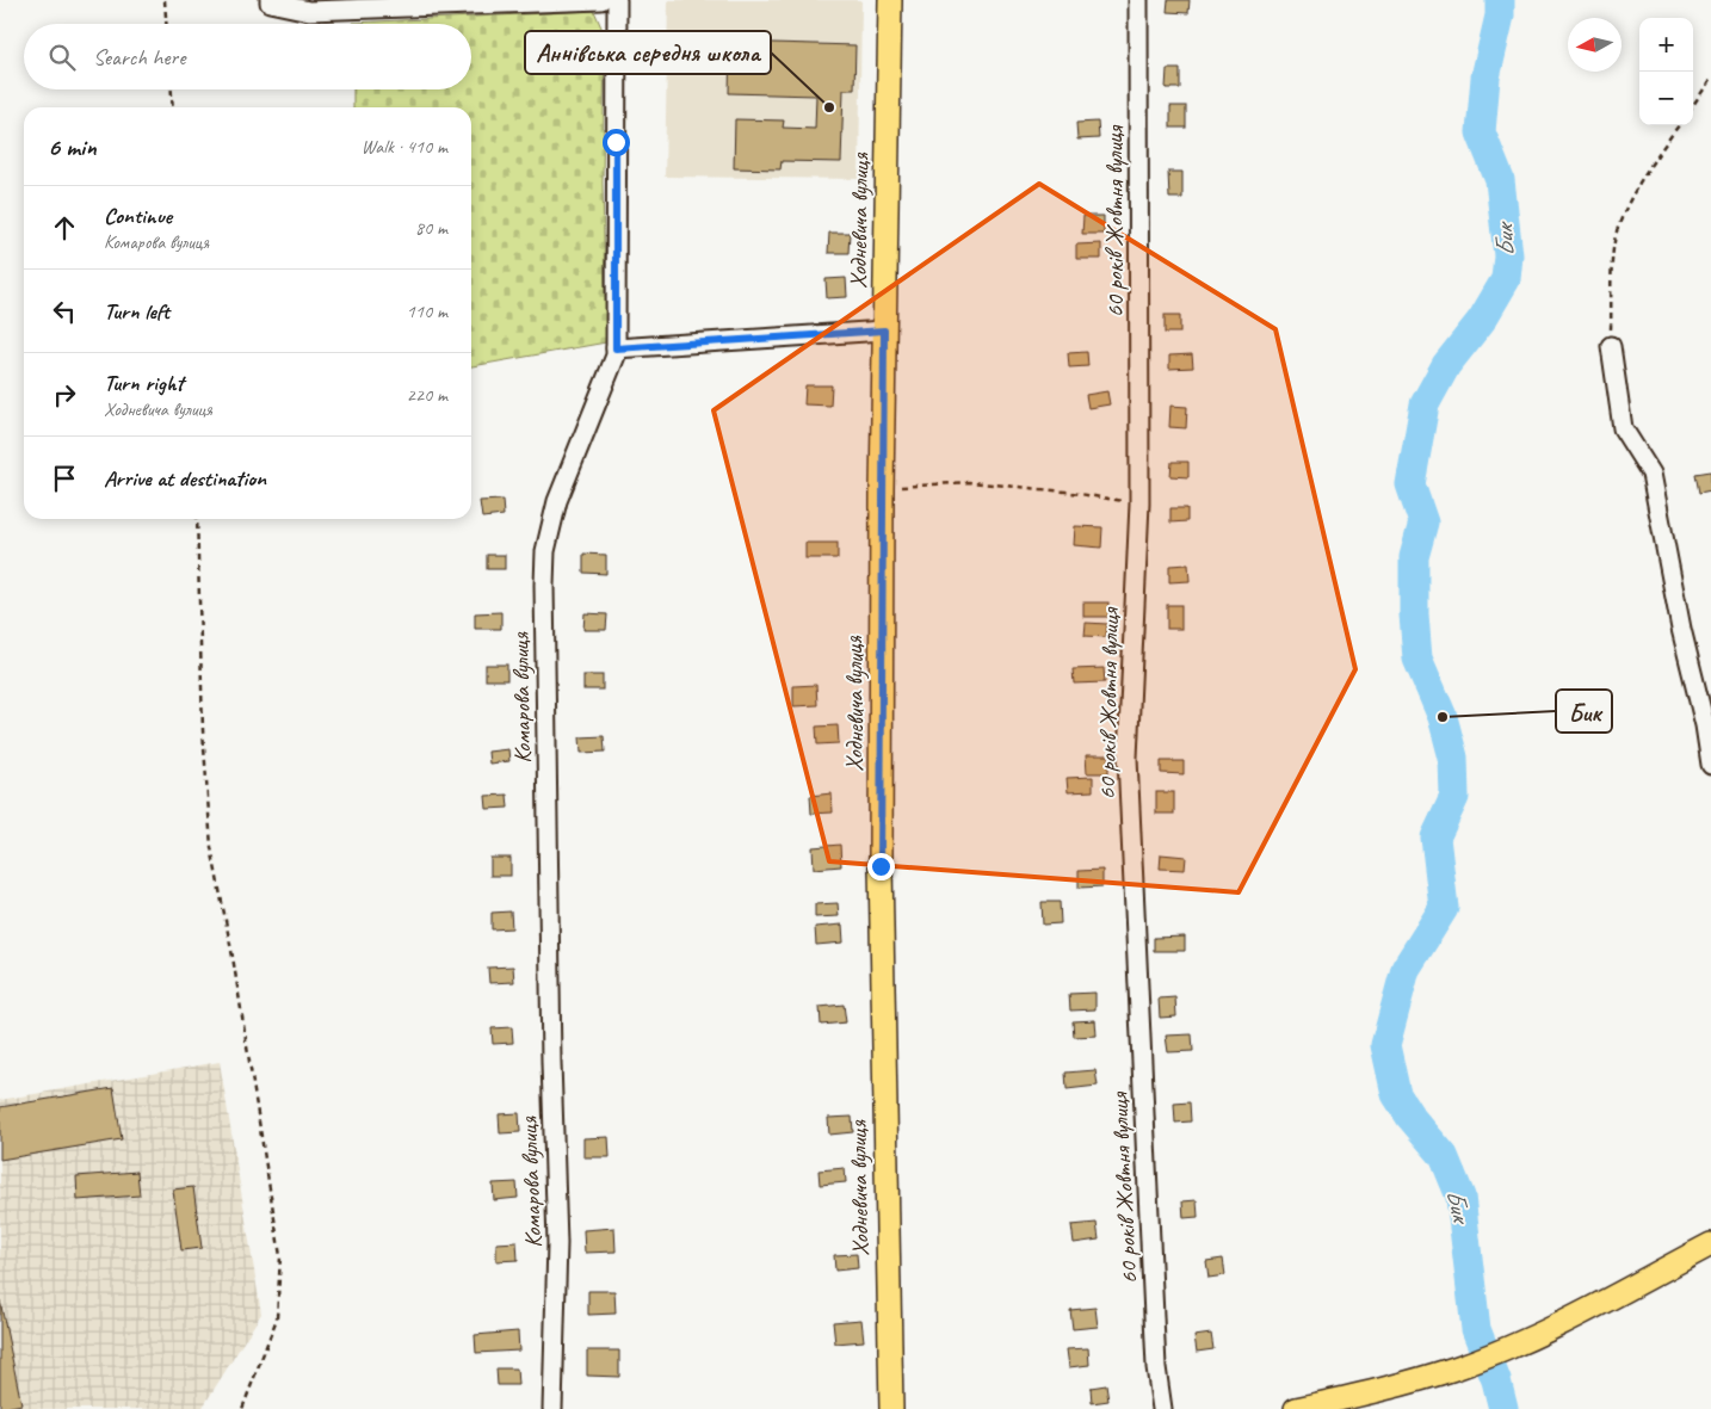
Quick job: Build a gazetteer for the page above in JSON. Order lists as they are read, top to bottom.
{
  "streets": {
    "main road": ["Ходневича вулиця"],
    "street": ["60 років Жовтня вулиця", "Комарова вулиця"]
  },
  "water": ["Бик"],
  "places": ["Аннівська середня школа", "Бик"],
  "north": "left",
  "page": {
    "map_buttons": ["+", "−"],
    "search": "Search here",
    "heading": ["6 min", "Walk · 410 m"],
    "list": [
      ["Continue", "Комарова вулиця", "80 m"],
      ["Turn left", "110 m"],
      ["Turn right", "Ходневича вулиця", "220 m"],
      "Arrive at destination"
    ]
  }
}
